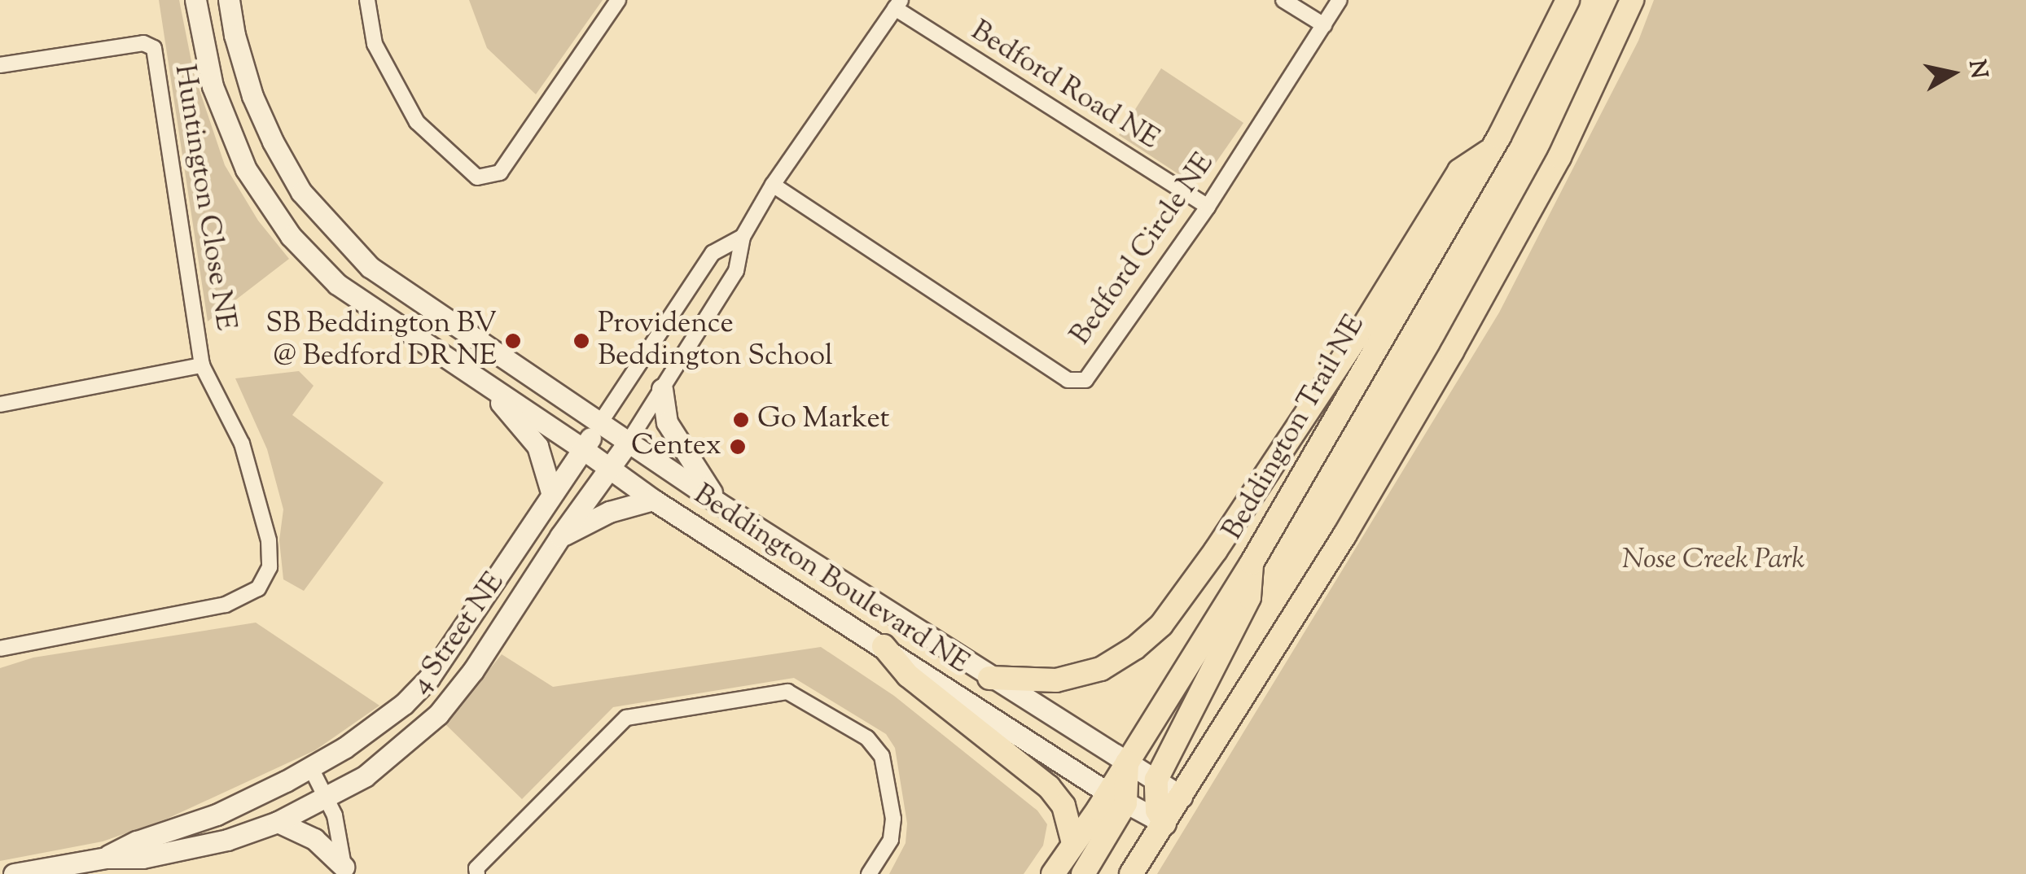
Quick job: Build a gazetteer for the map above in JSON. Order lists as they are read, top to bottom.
{
  "streets": {
    "main road": ["Beddington Trail NE", "Beddington Boulevard NE", "4 Street NE"],
    "street": ["Bedford Road NE", "Huntington Close NE", "Bedford Circle NE"]
  },
  "crossings": [
    ["Bedford Road NE", "Bedford Circle NE"],
    ["Beddington Trail NE", "Beddington Boulevard NE"],
    ["Beddington Boulevard NE", "4 Street NE"]
  ],
  "parks": ["Nose Creek Park"],
  "places": [
    "SB Beddington BV @ Bedford DR NE",
    "Providence Beddington School",
    "Go Market",
    "Centex"
  ],
  "north": "right"
}
